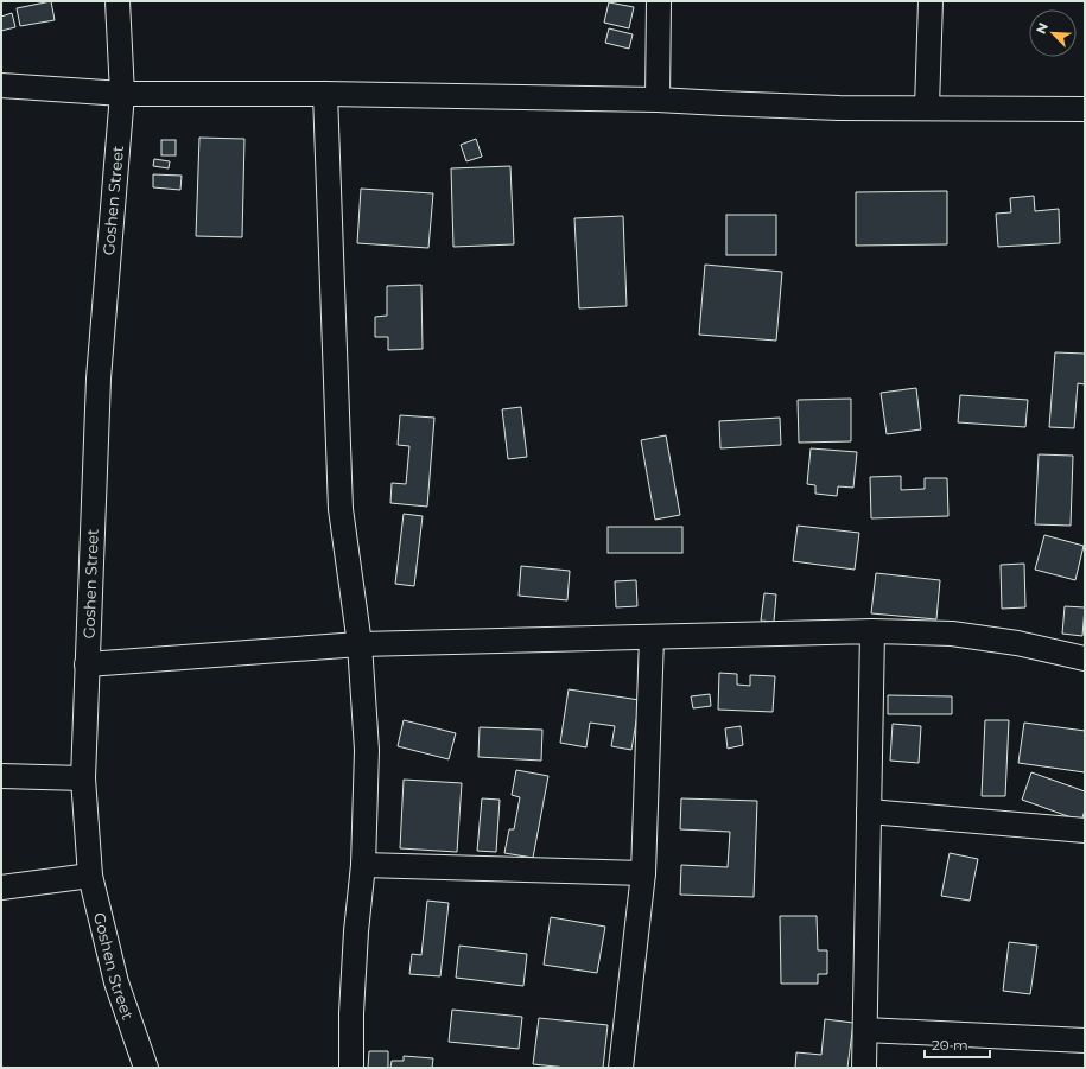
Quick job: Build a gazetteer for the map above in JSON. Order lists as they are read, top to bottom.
{
  "streets": {
    "street": ["Goshen Street"]
  },
  "scale_bar": "20 m",
  "north": "top left"
}
